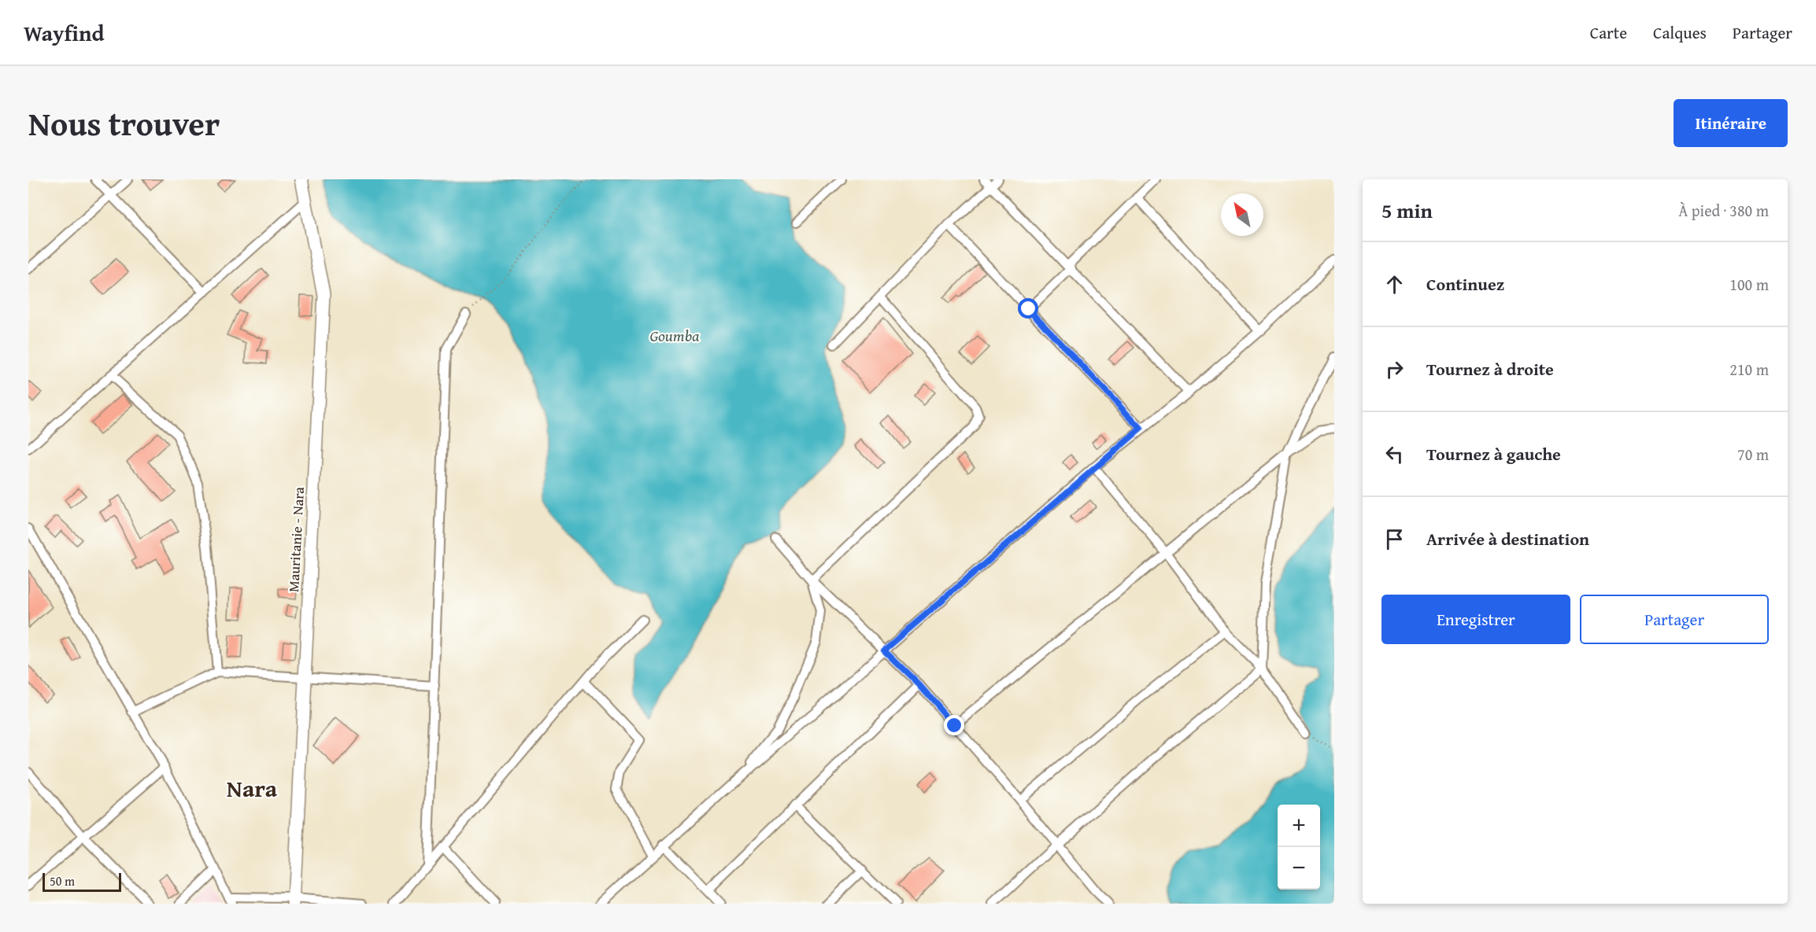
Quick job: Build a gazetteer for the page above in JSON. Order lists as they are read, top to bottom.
{
  "streets": {
    "main road": ["Mauritanie - Nara"]
  },
  "districts": ["Nara"],
  "water": ["Goumba"],
  "scale_bar": "50 m",
  "north": "top left",
  "page": {
    "header": "Wayfind",
    "nav": ["Carte", "Calques", "Partager"],
    "title": "Nous trouver",
    "buttons": [
      "Itinéraire",
      ["Enregistrer", "Partager"]
    ],
    "heading": ["5 min", "À pied · 380 m"],
    "list": [
      ["Continuez", "100 m"],
      ["Tournez à droite", "210 m"],
      ["Tournez à gauche", "70 m"],
      "Arrivée à destination"
    ],
    "map_buttons": ["+", "−"],
    "scale": "50 m"
  }
}
